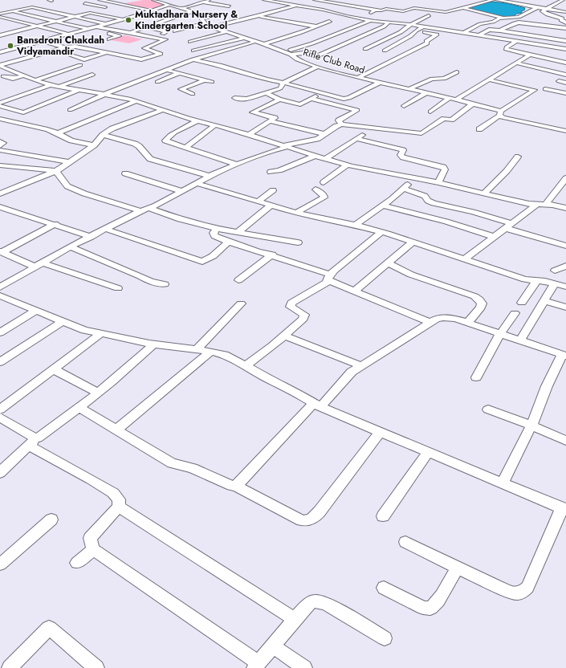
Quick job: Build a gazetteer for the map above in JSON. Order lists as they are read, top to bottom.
{
  "streets": {
    "street": ["Rifle Club Road"]
  },
  "places": ["Muktadhara Nursery & Kindergarten School", "Bansdroni Chakdah Vidyamandir"]
}
